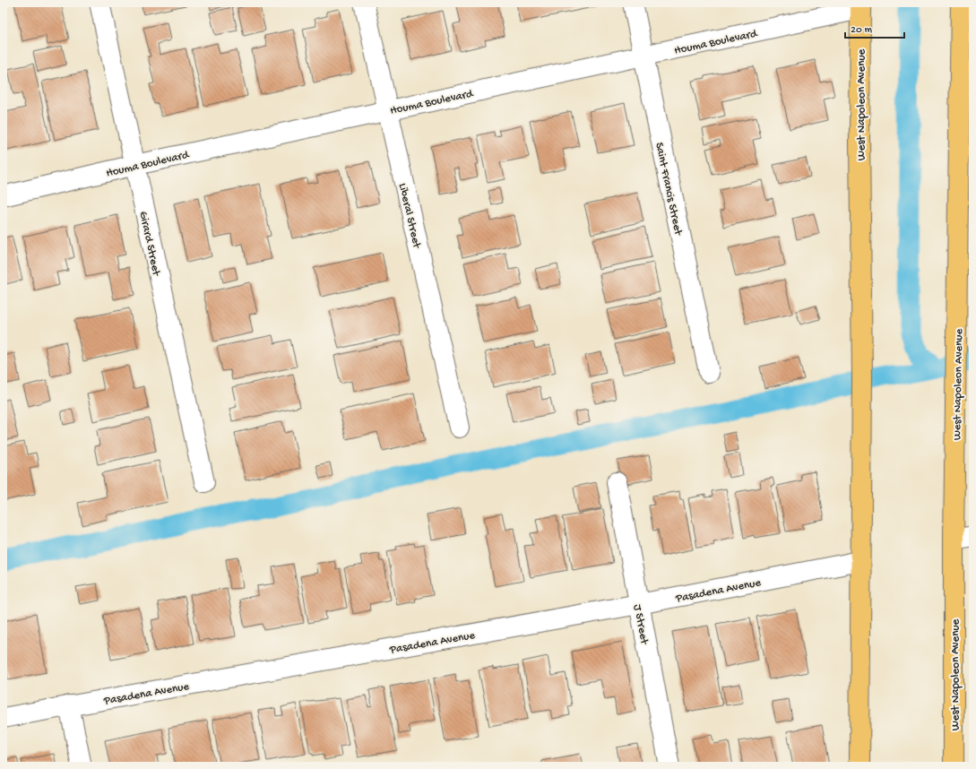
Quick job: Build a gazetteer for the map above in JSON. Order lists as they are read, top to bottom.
{
  "streets": {
    "main road": ["West Napoleon Avenue"],
    "street": [
      "Houma Boulevard",
      "Saint Francis Street",
      "Liberal Street",
      "Girard Street",
      "Pasadena Avenue",
      "J Street"
    ]
  },
  "crossings": [
    ["Houma Boulevard", "West Napoleon Avenue"],
    ["Houma Boulevard", "Saint Francis Street"],
    ["Houma Boulevard", "Liberal Street"],
    ["Houma Boulevard", "Girard Street"],
    ["West Napoleon Avenue", "Pasadena Avenue"],
    ["Pasadena Avenue", "J Street"]
  ],
  "scale_bar": "20 m"
}
